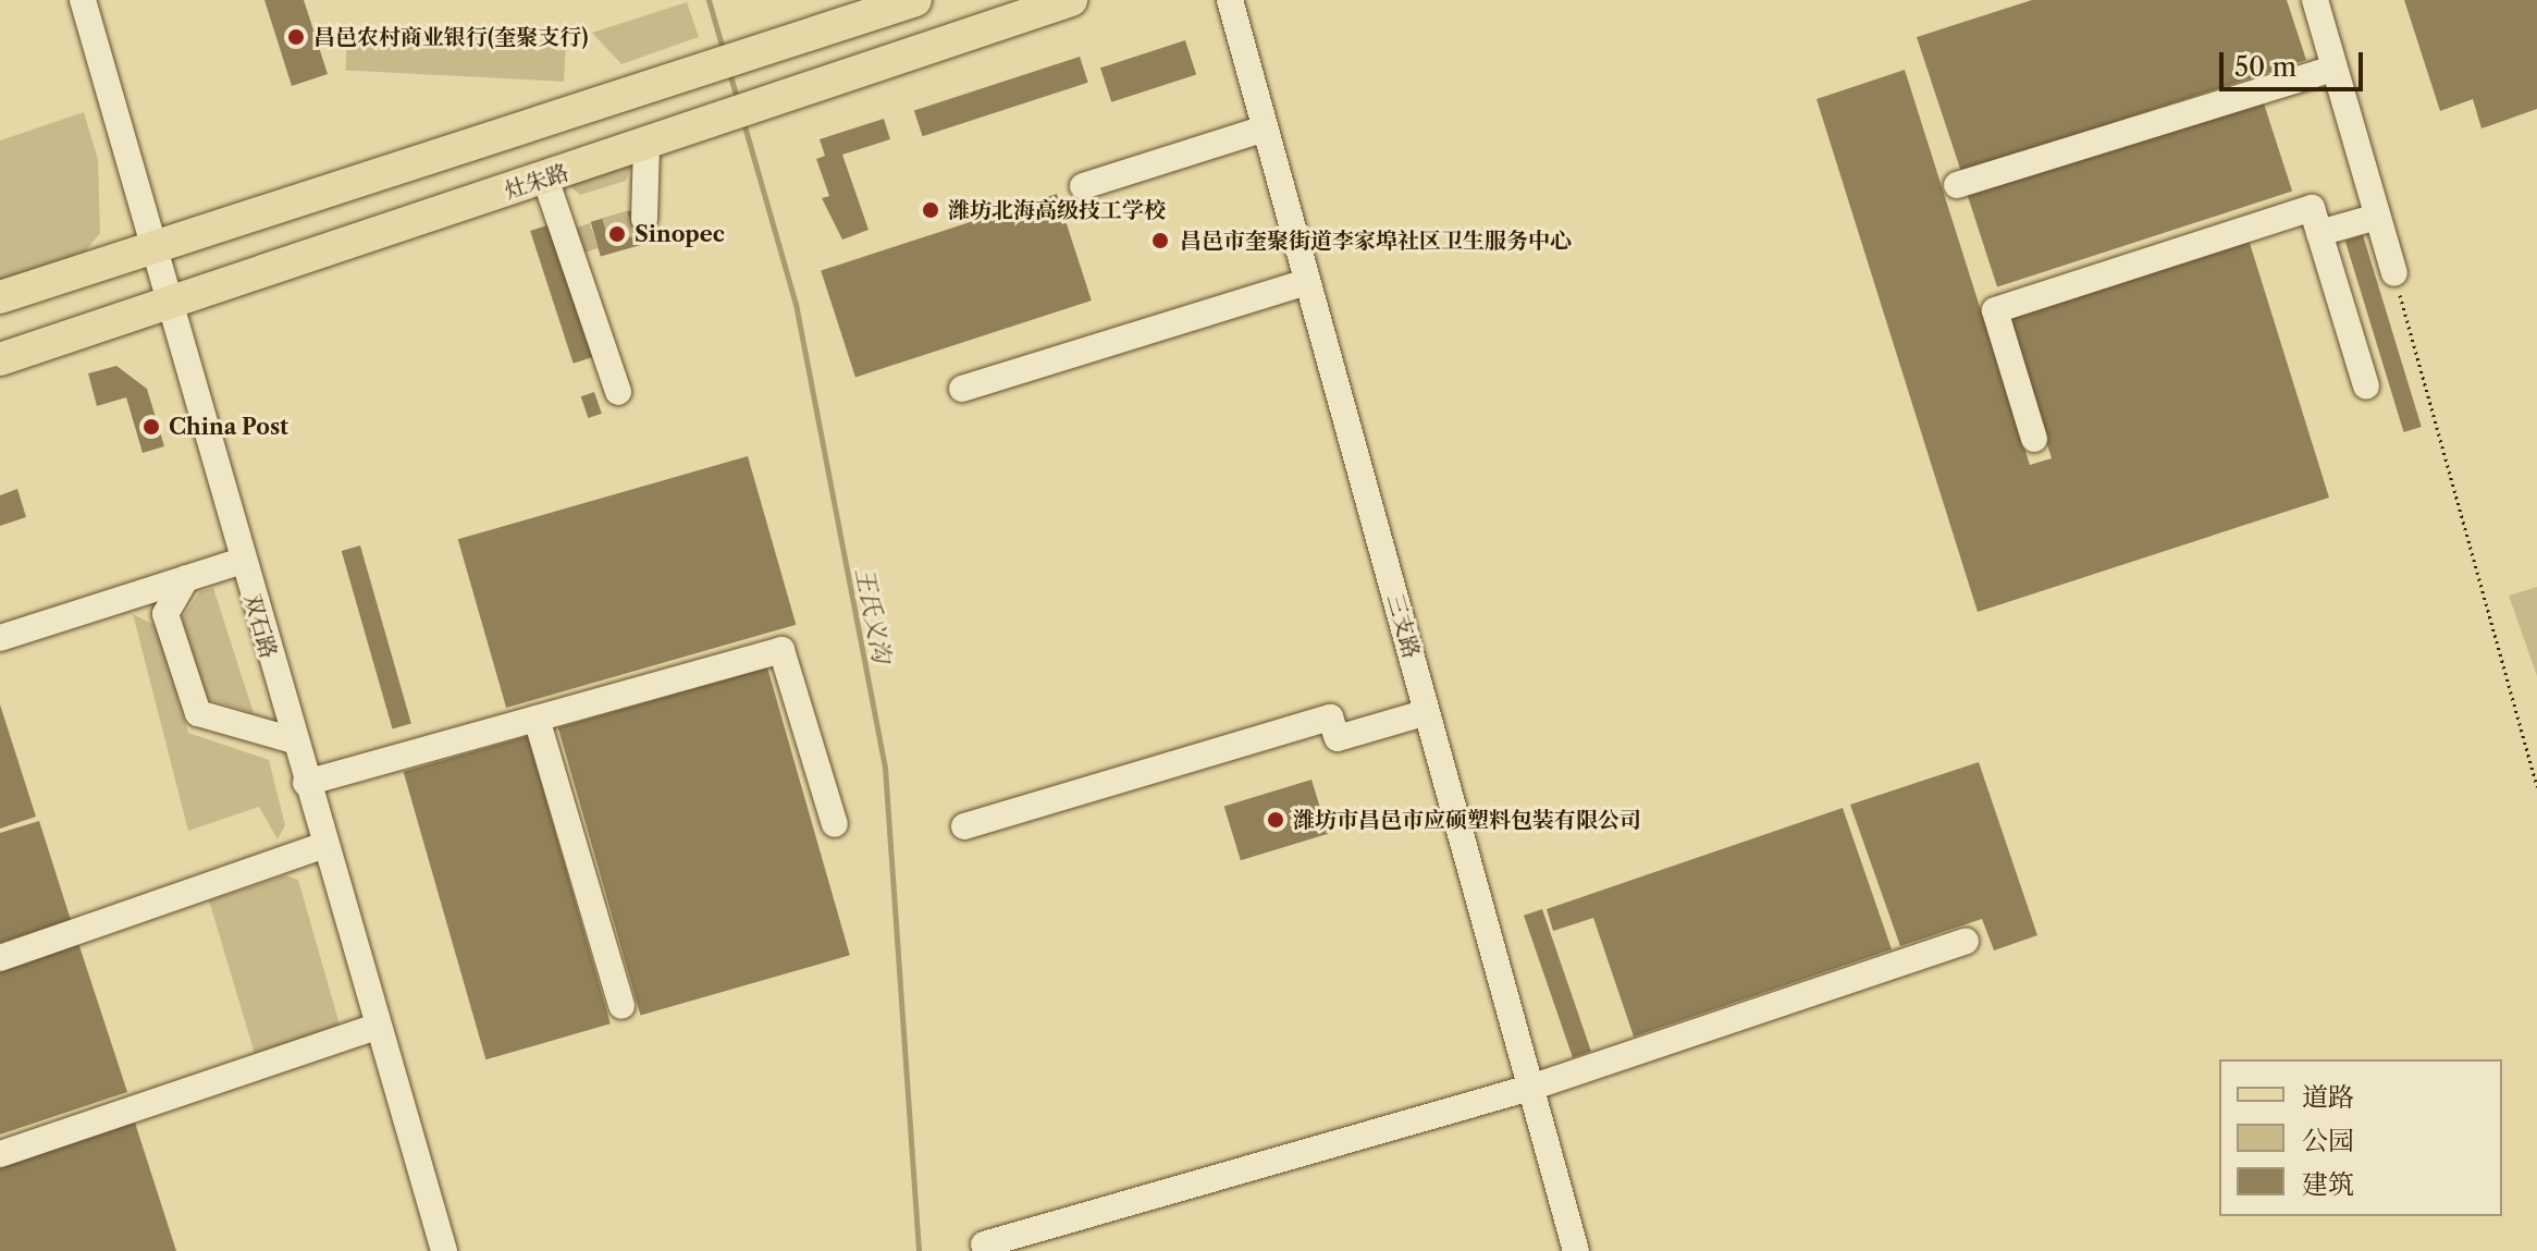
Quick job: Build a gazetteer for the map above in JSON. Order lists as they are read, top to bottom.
{
  "streets": {
    "main road": ["灶朱路"],
    "street": ["双石路", "三支路"]
  },
  "crossings": [
    ["灶朱路", "双石路"]
  ],
  "water": ["王氏义沟"],
  "places": [
    "昌邑农村商业银行(奎聚支行)",
    "潍坊北海高级技工学校",
    "Sinopec",
    "昌邑市奎聚街道李家埠社区卫生服务中心",
    "China Post",
    "潍坊市昌邑市应硕塑料包装有限公司"
  ],
  "legend": ["道路", "公园", "建筑"],
  "scale_bar": "50 m"
}
